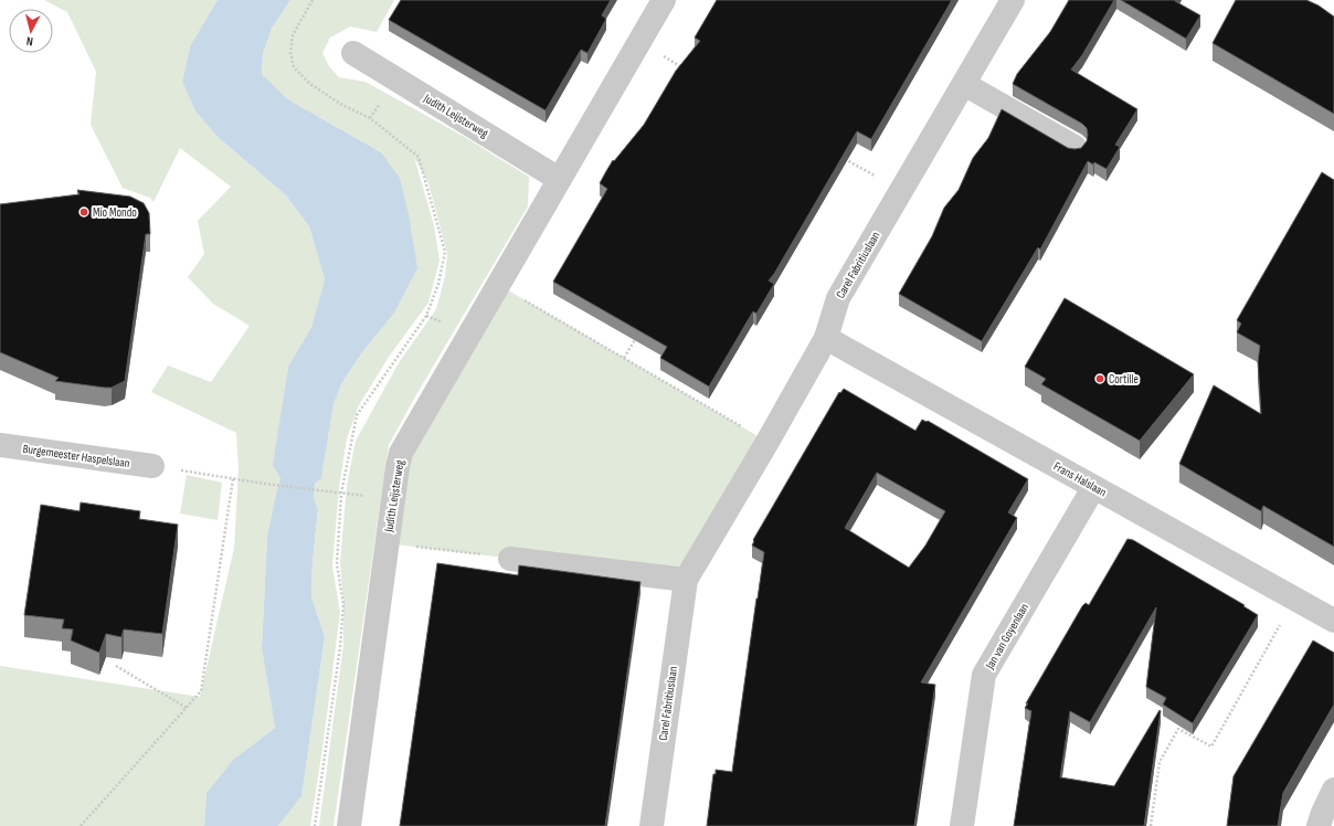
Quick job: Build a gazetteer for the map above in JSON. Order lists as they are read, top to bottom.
{
  "streets": {
    "street": [
      "Judith Leijsterweg",
      "Carel Fabritiuslaan",
      "Burgemeester Haspelslaan",
      "Frans Halslaan",
      "Jan van Goyenlaan"
    ]
  },
  "crossings": [
    ["Carel Fabritiuslaan", "Frans Halslaan"],
    ["Frans Halslaan", "Jan van Goyenlaan"]
  ],
  "places": ["Mio Mondo", "Cortille"],
  "north": "bottom"
}
